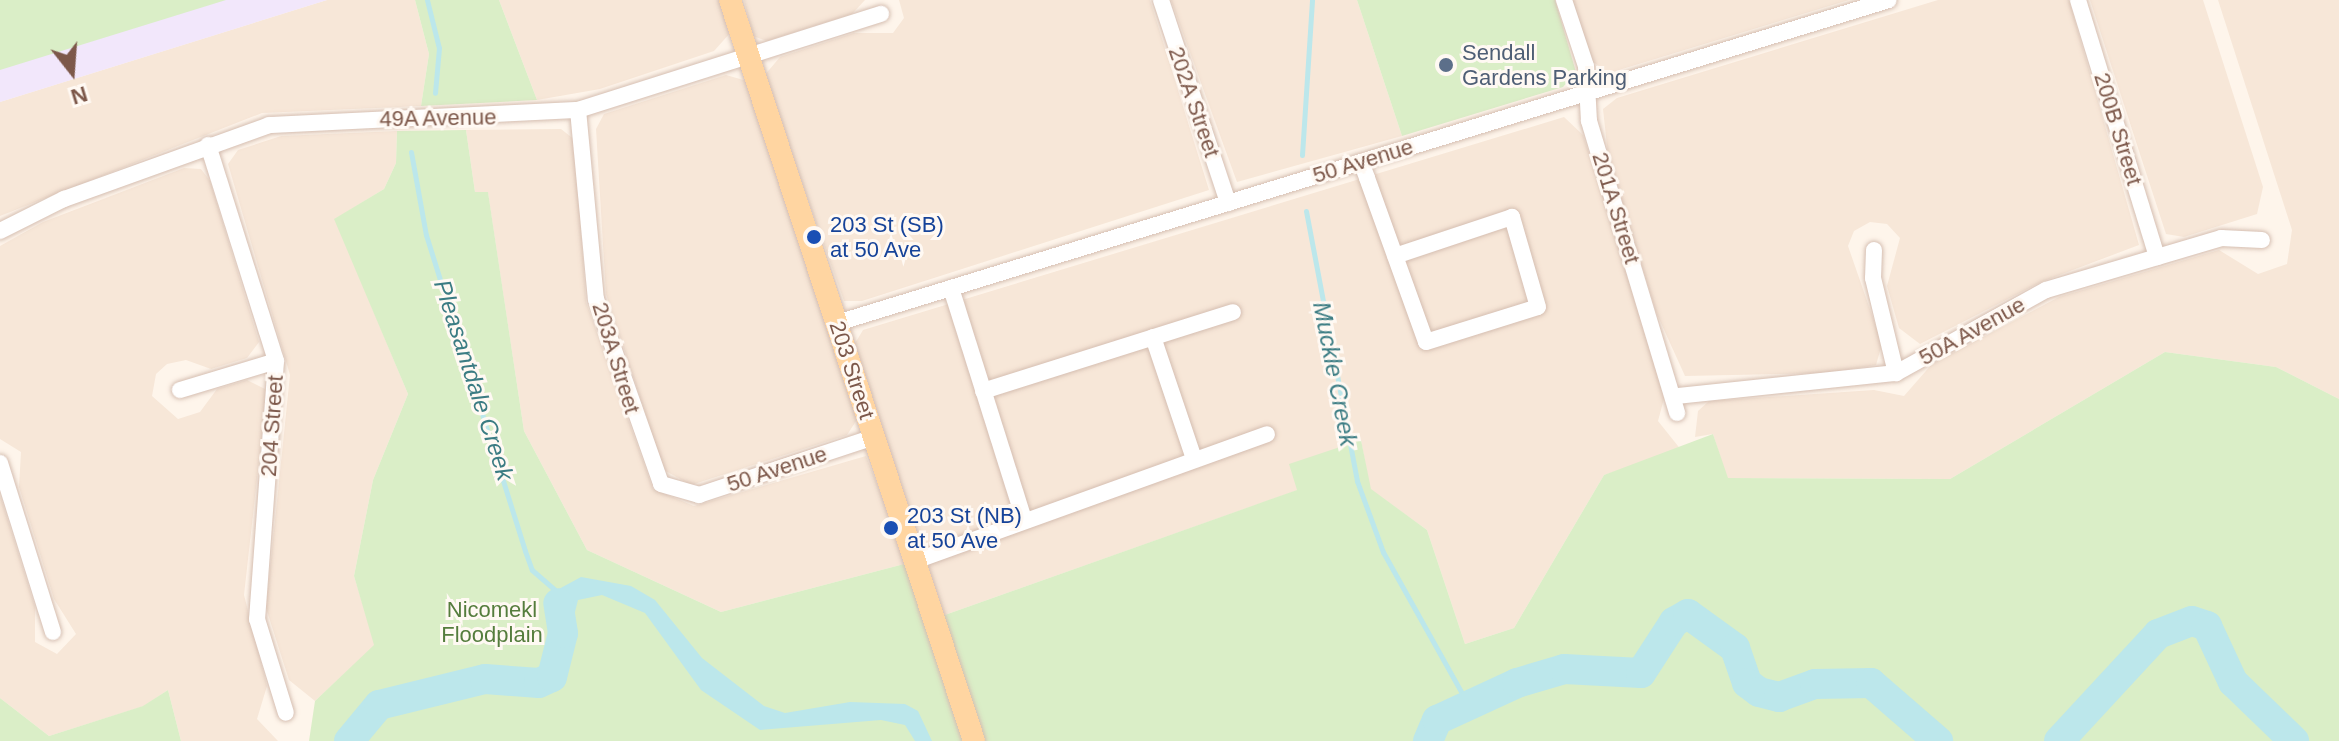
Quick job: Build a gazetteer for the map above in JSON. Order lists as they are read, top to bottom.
{
  "streets": {
    "main road": ["203 Street"],
    "street": [
      "202A Street",
      "49A Avenue",
      "200B Street",
      "50 Avenue",
      "201A Street",
      "50A Avenue",
      "203A Street",
      "204 Street"
    ]
  },
  "crossings": [
    ["202A Street", "50 Avenue"],
    ["49A Avenue", "203A Street"],
    ["49A Avenue", "203 Street"],
    ["49A Avenue", "204 Street"],
    ["200B Street", "50A Avenue"],
    ["50 Avenue", "201A Street"],
    ["50 Avenue", "203A Street"],
    ["50 Avenue", "203 Street"],
    ["201A Street", "50A Avenue"]
  ],
  "water": ["Muckle Creek", "Pleasantdale Creek"],
  "parks": ["Nicomekl Floodplain"],
  "places": ["Sendall Gardens Parking", "203 St (SB) at 50 Ave", "203 St (NB) at 50 Ave"],
  "north": "bottom"
}
